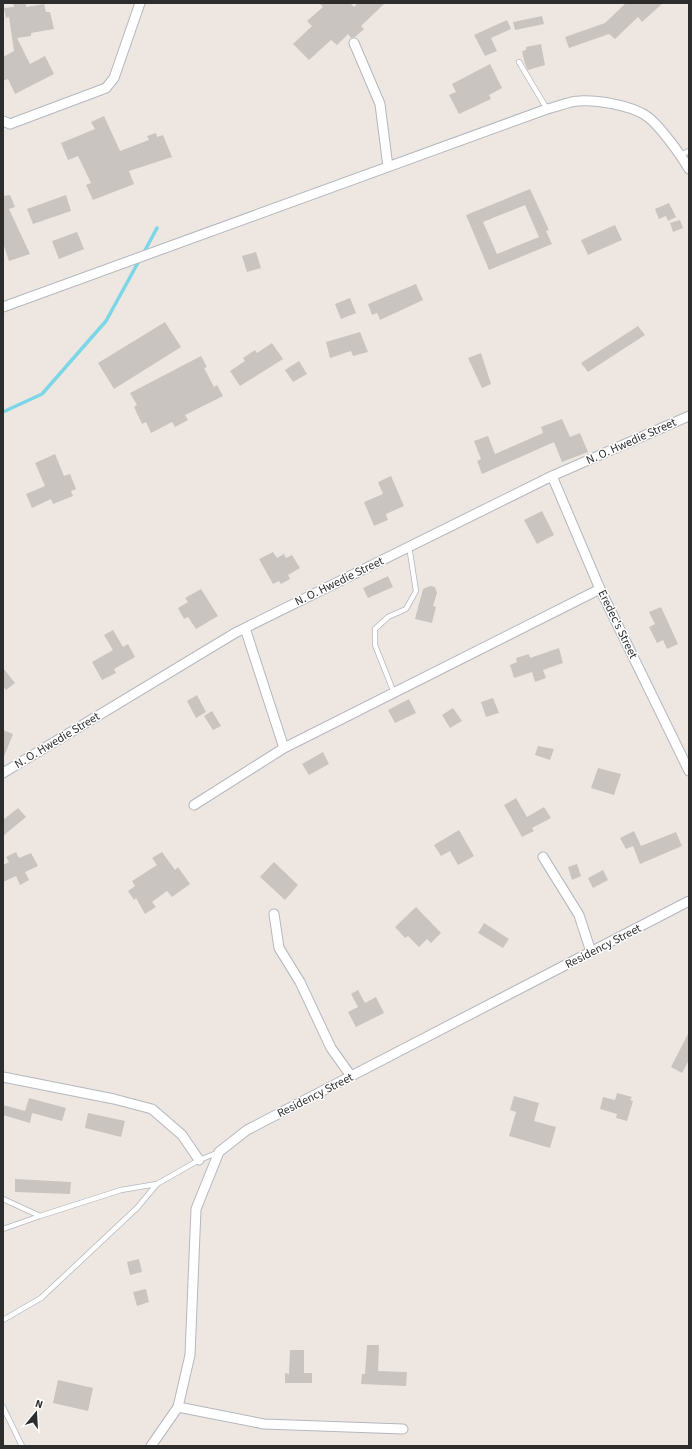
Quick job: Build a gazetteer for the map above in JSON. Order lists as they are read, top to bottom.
{
  "streets": {
    "street": ["N. O. Hwedie Street", "Eredec's Street", "Residency Street"]
  },
  "crossings": [
    ["N. O. Hwedie Street", "Eredec's Street"]
  ],
  "north": "top"
}
